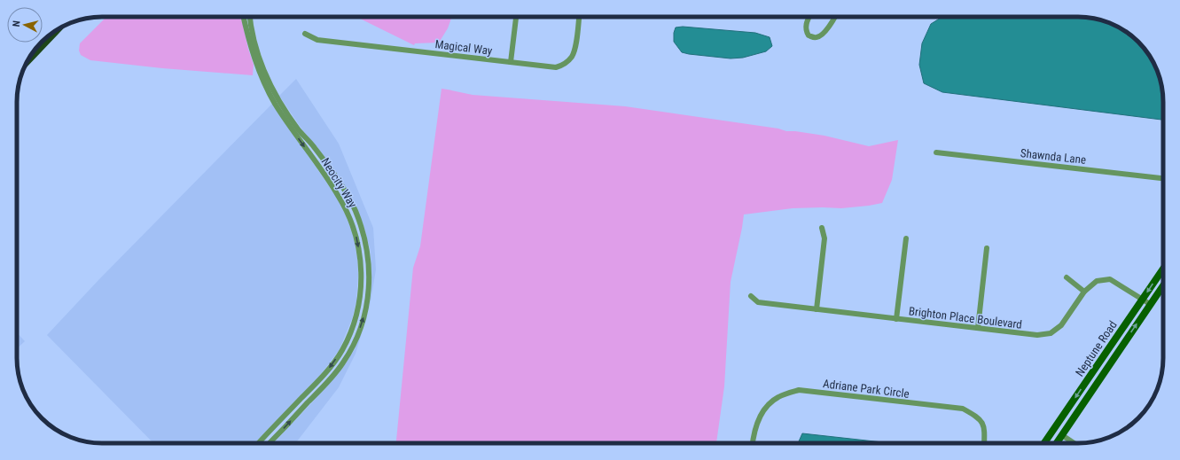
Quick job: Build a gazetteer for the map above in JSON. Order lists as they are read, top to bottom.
{
  "streets": {
    "main road": ["Neptune Road"],
    "street": [
      "Magical Way",
      "Shawnda Lane",
      "Neocity Way",
      "Brighton Place Boulevard",
      "Adriane Park Circle"
    ]
  },
  "crossings": [
    ["Brighton Place Boulevard", "Neptune Road"]
  ],
  "north": "left"
}
